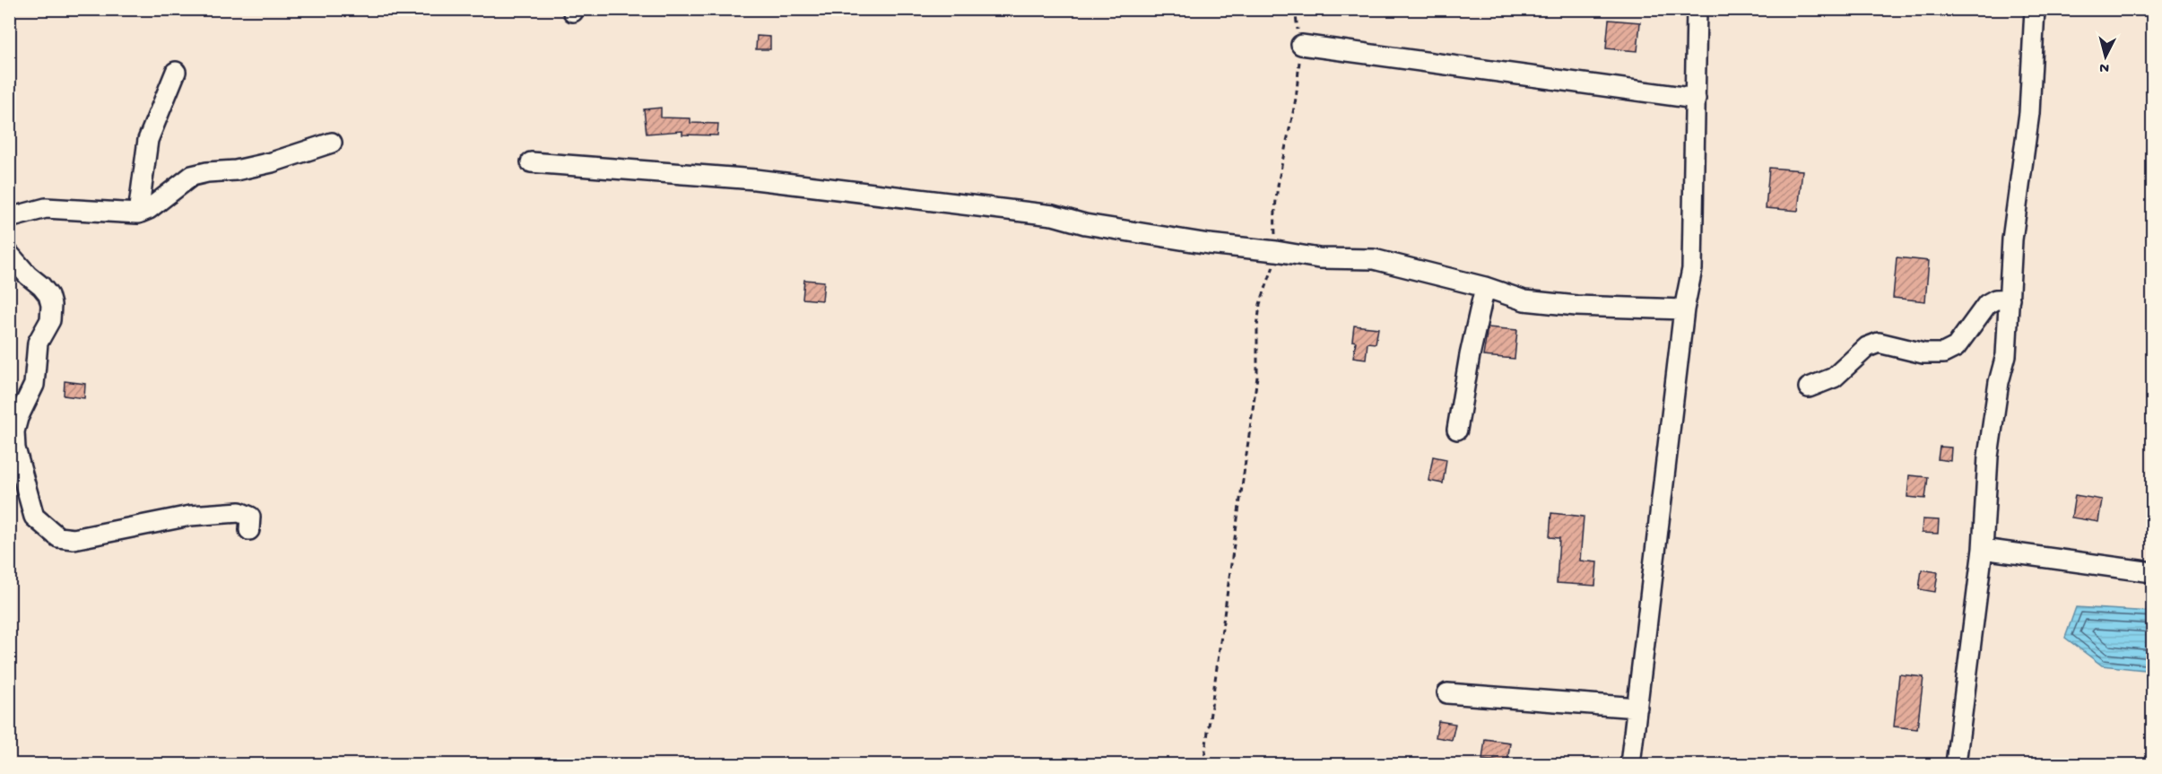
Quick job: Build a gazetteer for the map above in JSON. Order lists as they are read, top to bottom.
{
  "north": "bottom"
}
